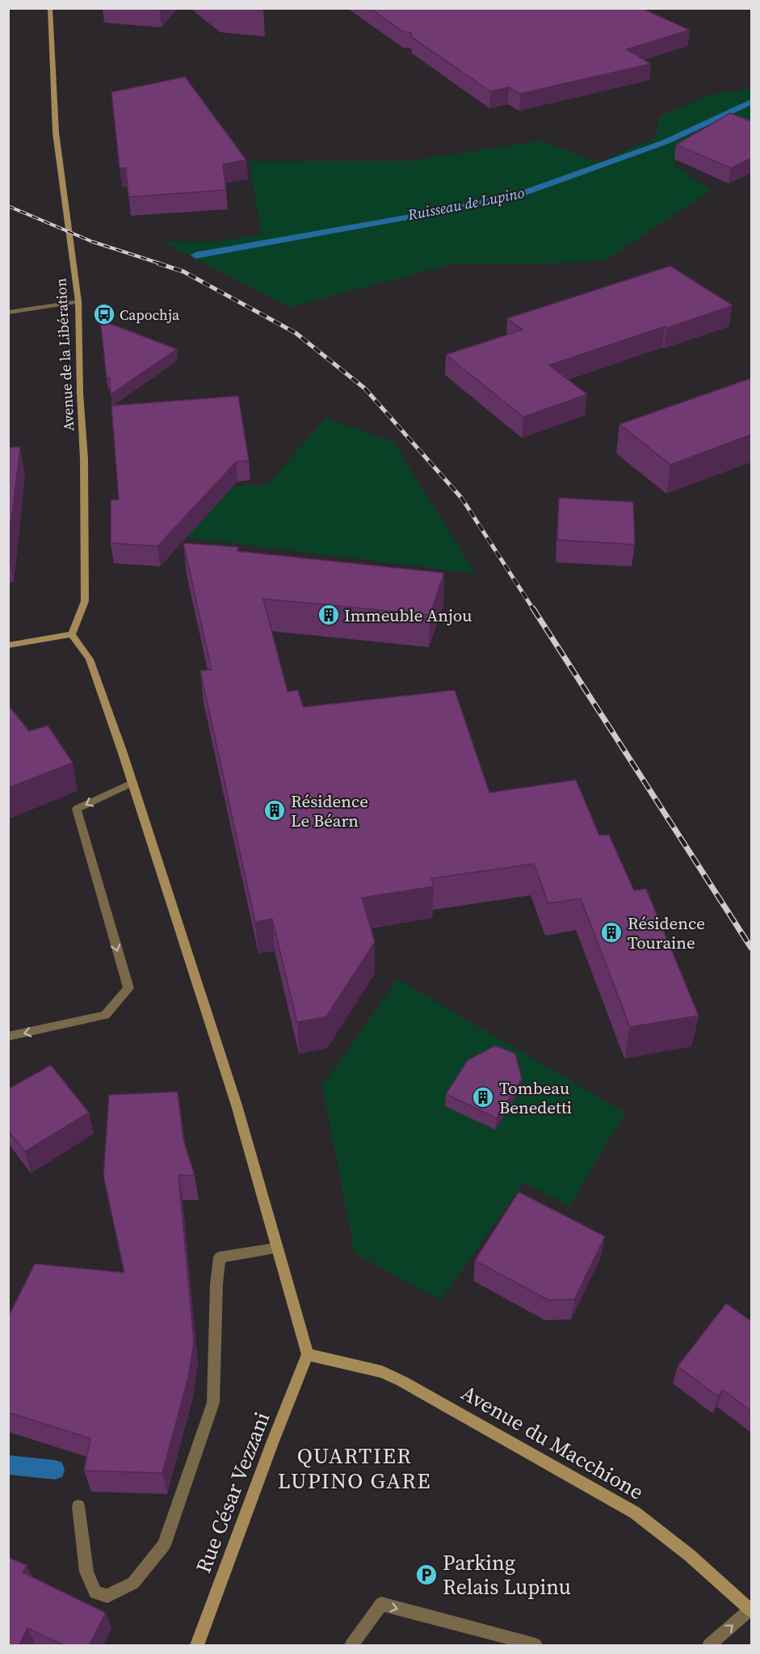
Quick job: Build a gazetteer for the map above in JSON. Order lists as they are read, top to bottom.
{
  "streets": {
    "main road": ["Avenue de la Libération", "Avenue du Macchione", "Rue César Vezzani"]
  },
  "crossings": [
    ["Avenue du Macchione", "Rue César Vezzani"]
  ],
  "districts": ["QUARTIER LUPINO GARE"],
  "water": ["Ruisseau de Lupino"],
  "places": {
    "bus stop": ["Capochja"],
    "building": [
      "Immeuble Anjou",
      "Résidence Le Béarn",
      "Résidence Touraine",
      "Tombeau Benedetti"
    ],
    "parking": ["Parking Relais Lupinu"]
  }
}
